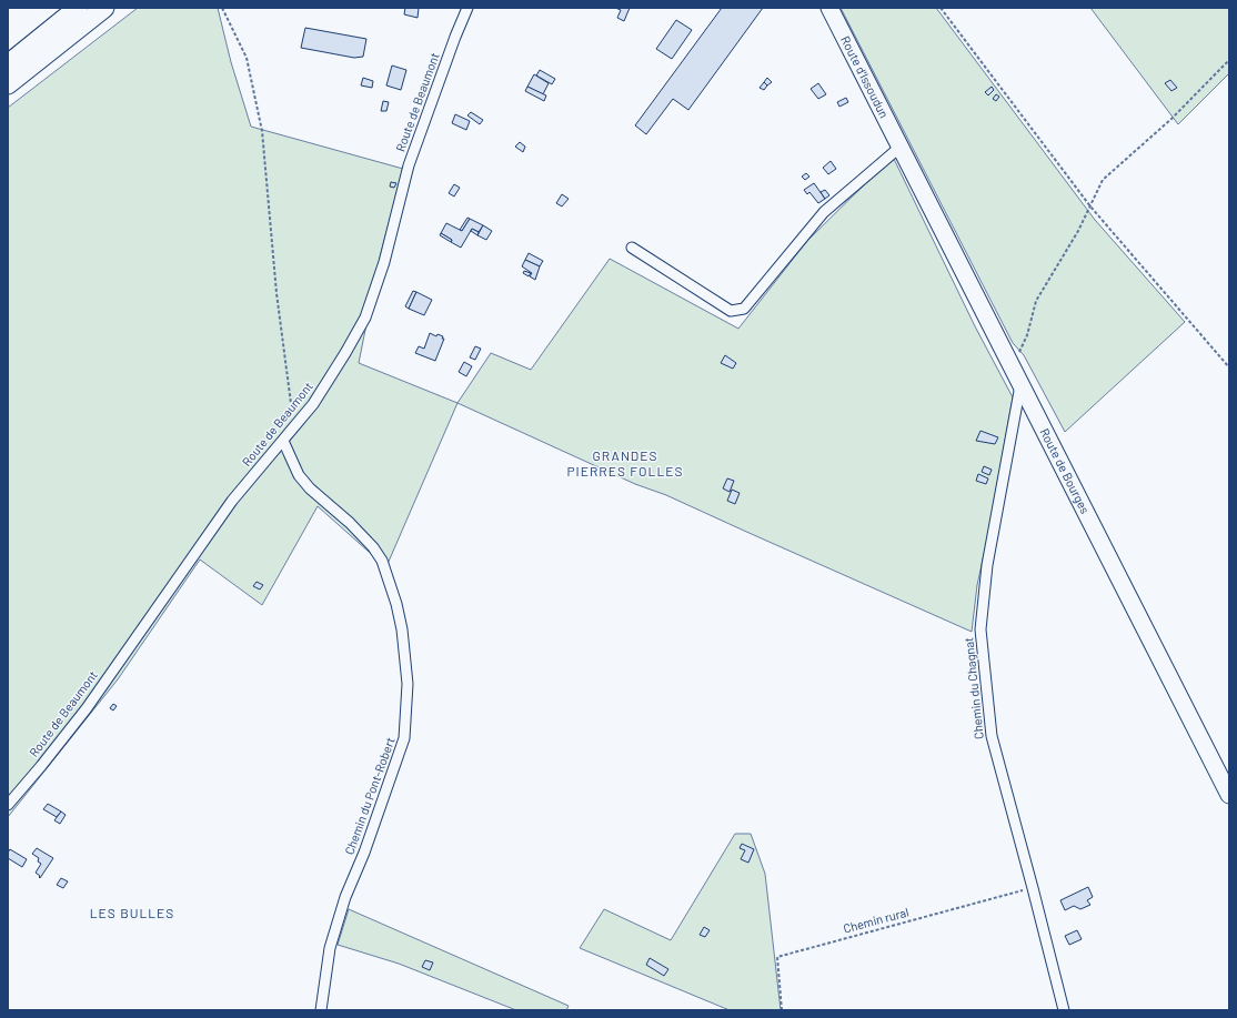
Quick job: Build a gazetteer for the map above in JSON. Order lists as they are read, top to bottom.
{
  "streets": {
    "main road": ["Route d'Issoudun", "Route de Bourges"],
    "street": ["Route de Beaumont", "Chemin du Chagnat", "Chemin du Pont-Robert"],
    "path": ["Chemin rural"]
  },
  "crossings": [
    ["Route d'Issoudun", "Route de Bourges"],
    ["Route de Beaumont", "Chemin du Pont-Robert"],
    ["Route de Bourges", "Chemin du Chagnat"],
    ["Chemin du Chagnat", "Chemin rural"]
  ],
  "districts": ["GRANDES PIERRES FOLLES", "LES BULLES"]
}
